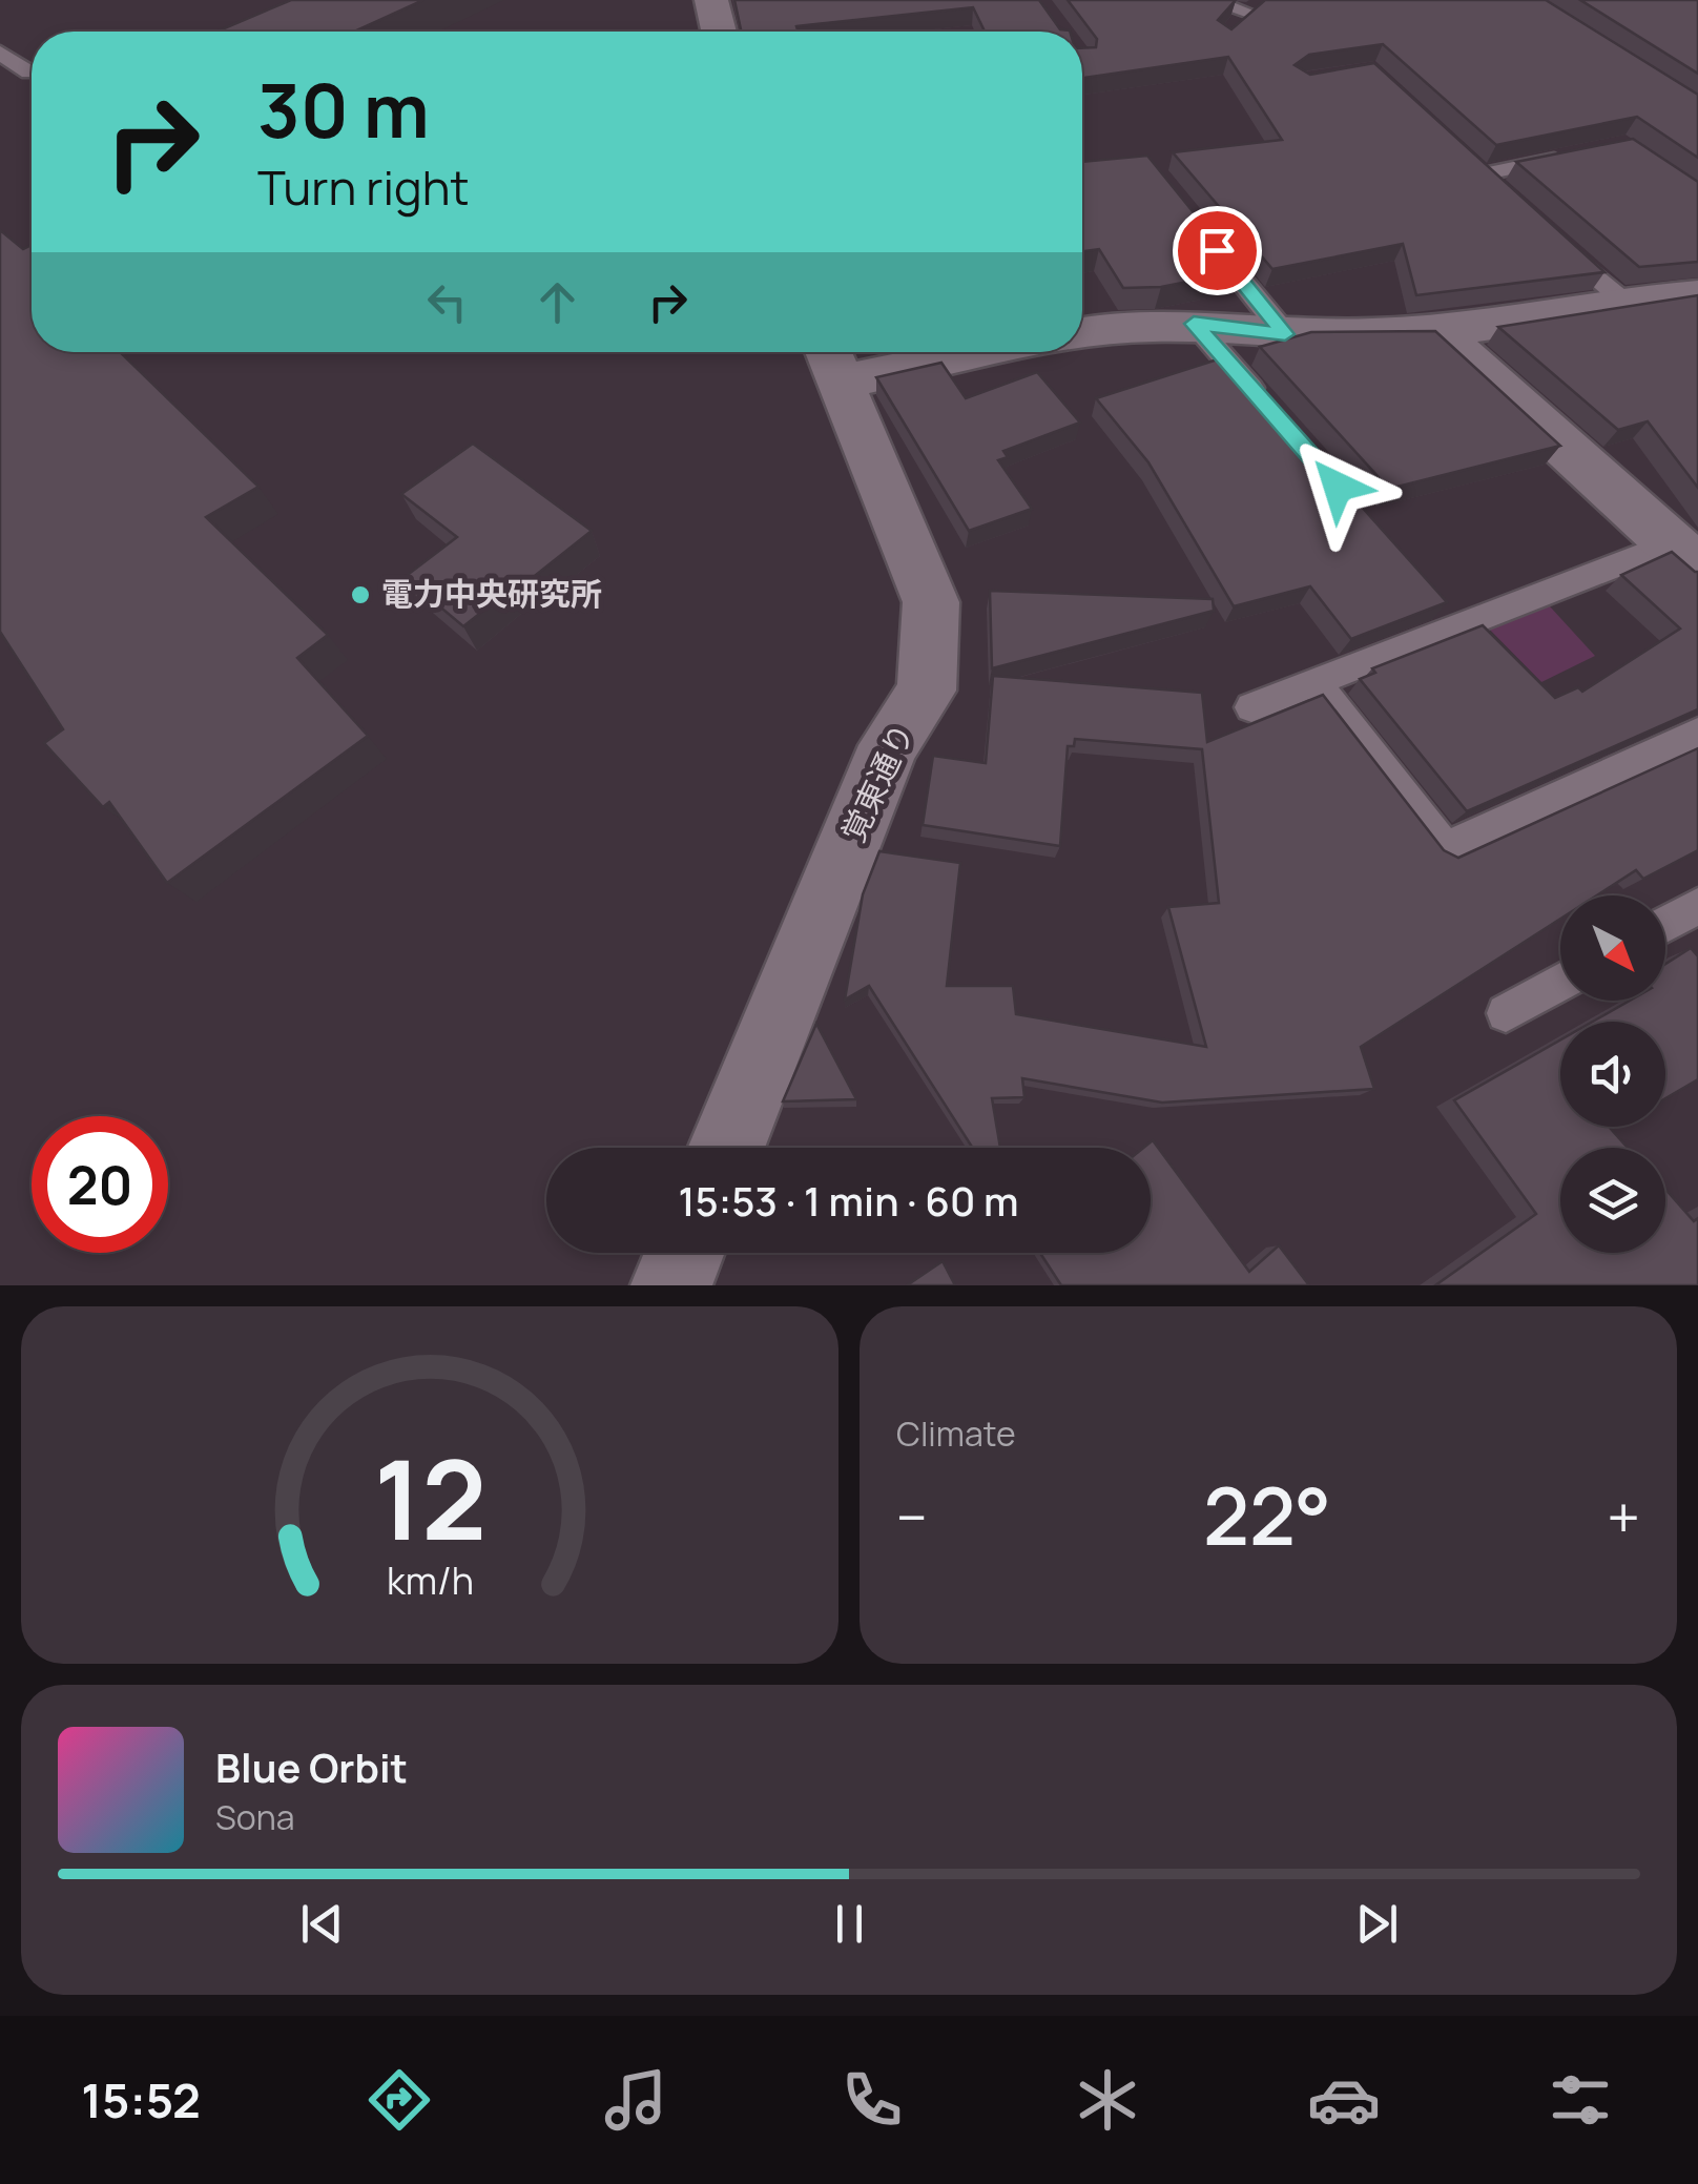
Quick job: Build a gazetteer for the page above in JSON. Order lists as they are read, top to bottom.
{
  "streets": {
    "street": ["覚東通り"]
  },
  "places": ["電力中央研究所"],
  "north": "bottom right",
  "page": {
    "turn": ["30 m", "Turn right"],
    "limit": "20",
    "trip": "15:53 · 1 min · 60 m",
    "tile": "Climate",
    "heat": ["−", "22°", "+"],
    "song": ["Blue Orbit", "Sona"],
    "tabs": "15:52",
    "gauge": ["12", "km/h"]
  }
}
